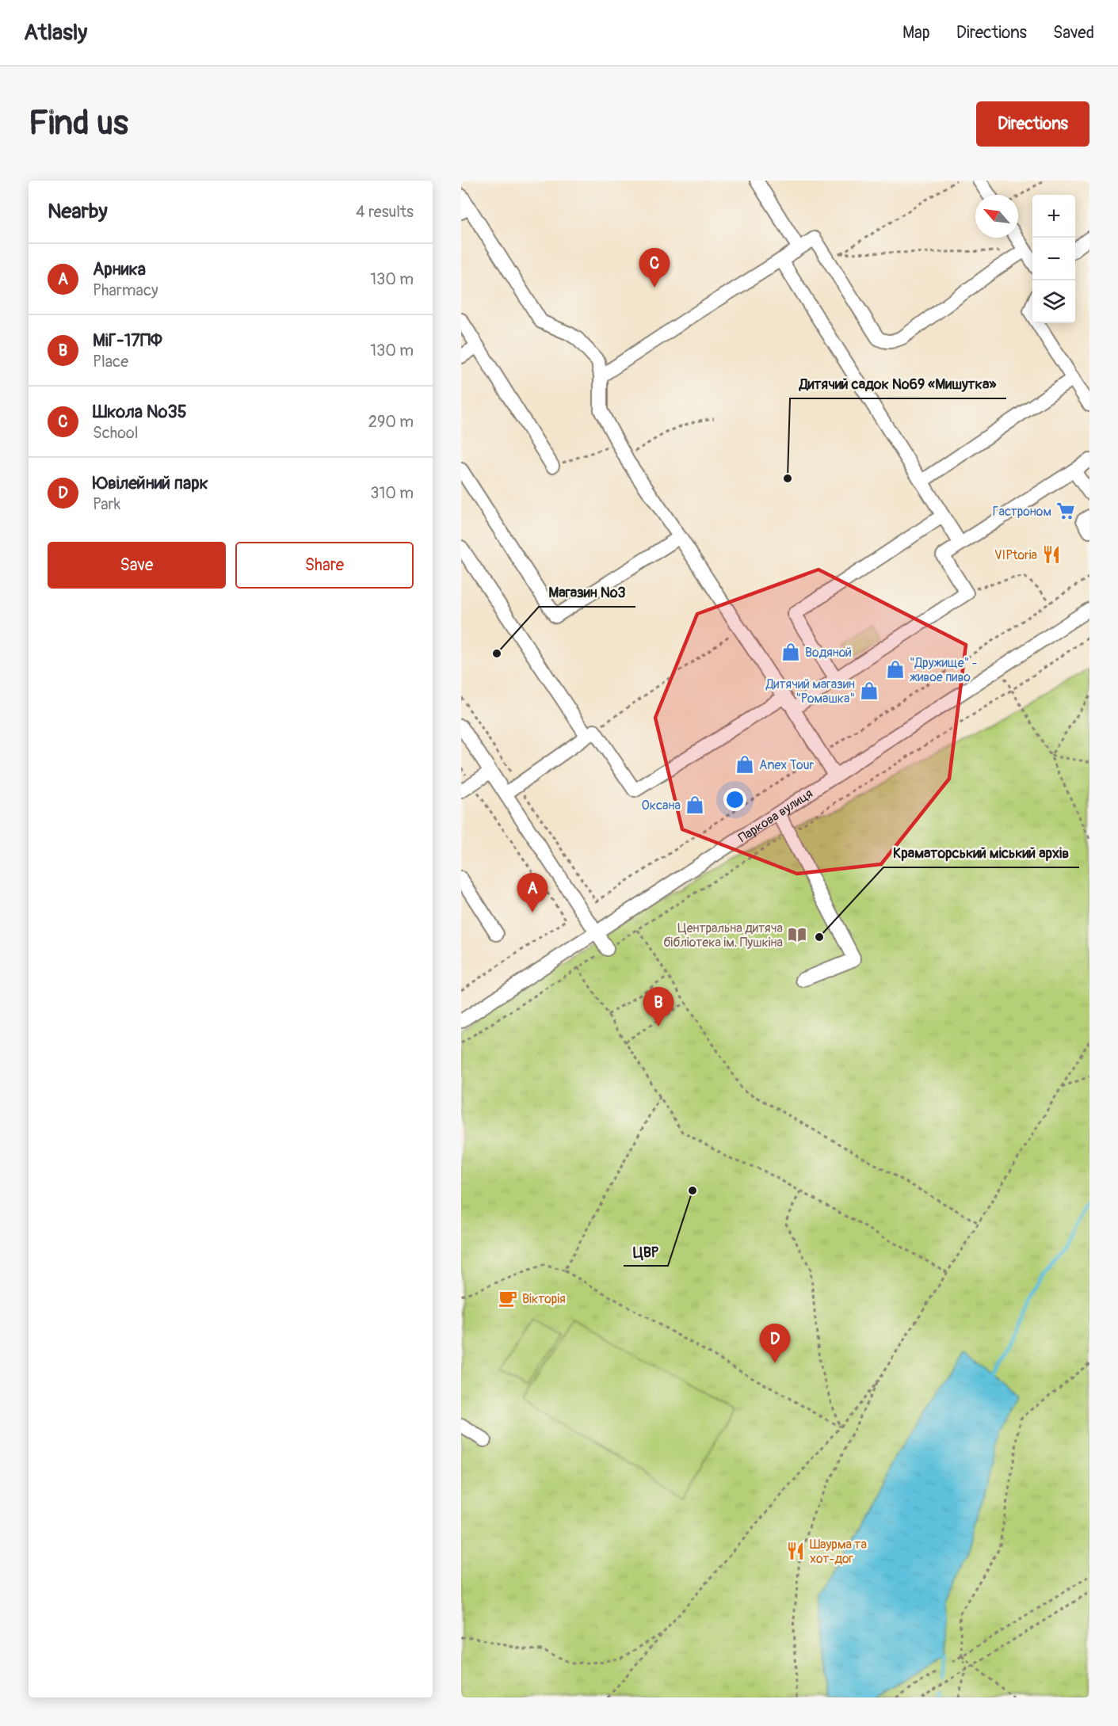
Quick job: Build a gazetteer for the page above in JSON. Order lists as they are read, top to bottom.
{
  "streets": {
    "street": ["Паркова вулиця"]
  },
  "places": {
    "other": [
      "Дитячий садок №69 «Мишутка»",
      "Магазин №3",
      "Краматорський міський архів",
      "ЦВР"
    ],
    "supermarket": ["Гастроном"],
    "restaurant": ["VIPtoria", "Шаурма та хот-дог"],
    "shop": [
      "Водяной",
      "\"Дружище\" - живое пиво",
      "Дитячий магазин \"Ромашка\"",
      "Anex Tour",
      "Оксана"
    ],
    "library": ["Центральна дитяча бібліотека ім. Пушкіна"],
    "cafe": ["Вікторія"]
  },
  "north": "top left",
  "page": {
    "header": "Atlasly",
    "nav": ["Map", "Directions", "Saved"],
    "buttons": [
      "Directions",
      ["Save", "Share"]
    ],
    "title": "Find us",
    "heading": ["Nearby", "4 results"],
    "map_buttons": ["+", "−"],
    "list": [
      {
        "mark": "A",
        "name": "Арника",
        "note": "Pharmacy",
        "value": "130 m"
      },
      {
        "mark": "B",
        "name": "МіГ-17ПФ",
        "note": "Place",
        "value": "130 m"
      },
      {
        "mark": "C",
        "name": "Школа №35",
        "note": "School",
        "value": "290 m"
      },
      {
        "mark": "D",
        "name": "Ювілейний парк",
        "note": "Park",
        "value": "310 m"
      }
    ],
    "pins": [
      "C",
      "A",
      "B",
      "D"
    ]
  }
}
